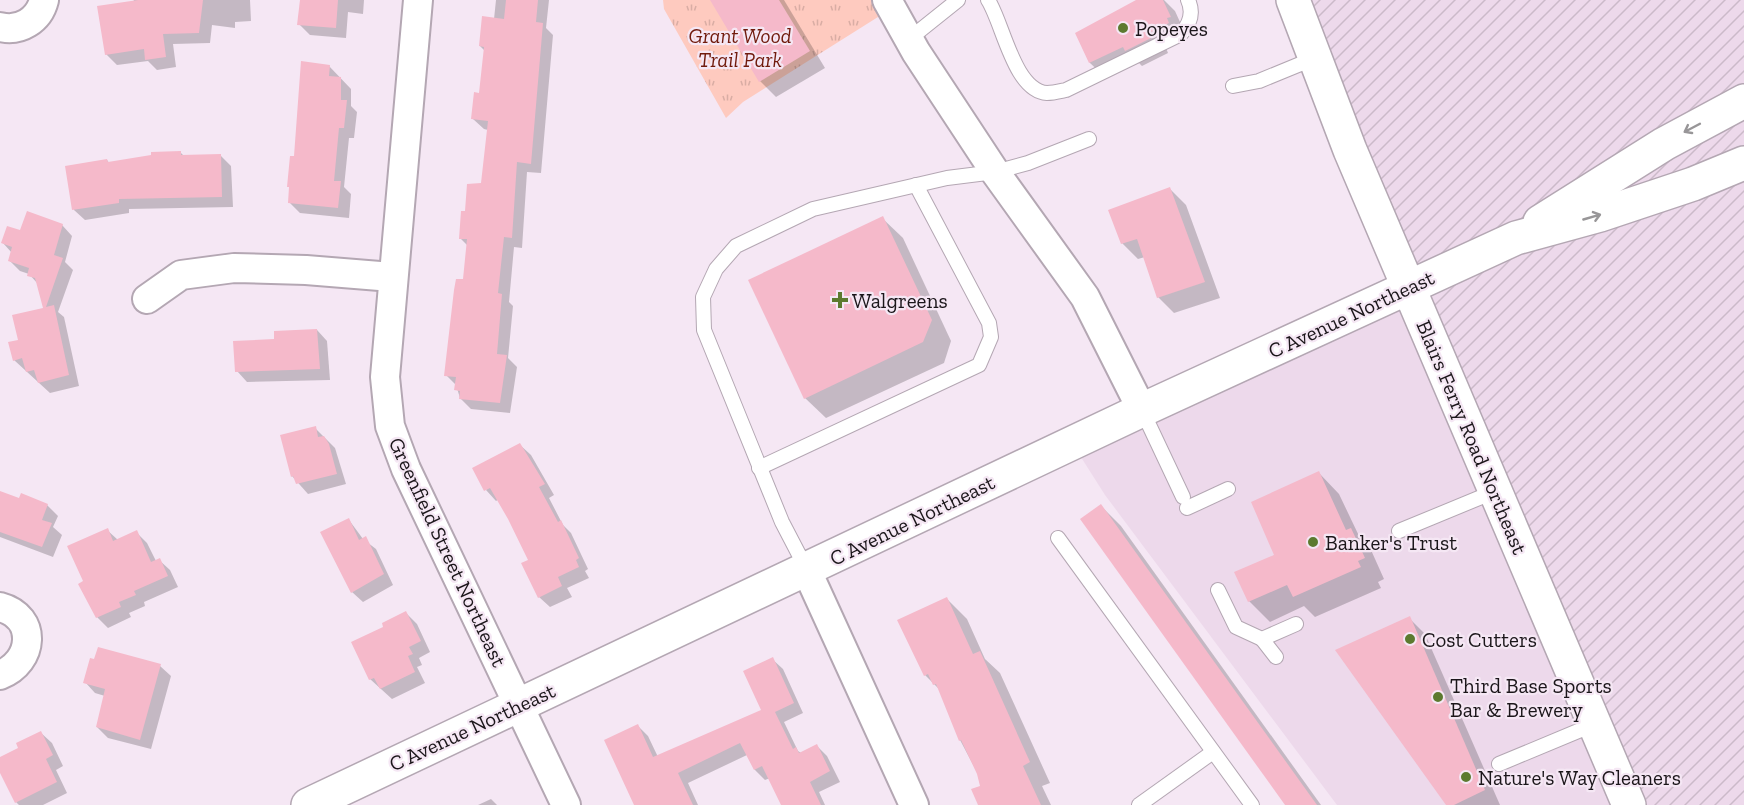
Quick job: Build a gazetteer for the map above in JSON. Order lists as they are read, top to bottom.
{
  "streets": {
    "main road": ["C Avenue Northeast", "Blairs Ferry Road Northeast"],
    "street": ["Greenfield Street Northeast"]
  },
  "crossings": [
    ["C Avenue Northeast", "Blairs Ferry Road Northeast"],
    ["C Avenue Northeast", "Greenfield Street Northeast"]
  ],
  "parks": ["Grant Wood Trail Park"],
  "places": {
    "other": [
      "Popeyes",
      "Banker's Trust",
      "Cost Cutters",
      "Third Base Sports Bar & Brewery",
      "Nature's Way Cleaners"
    ],
    "health": ["Walgreens"]
  }
}
